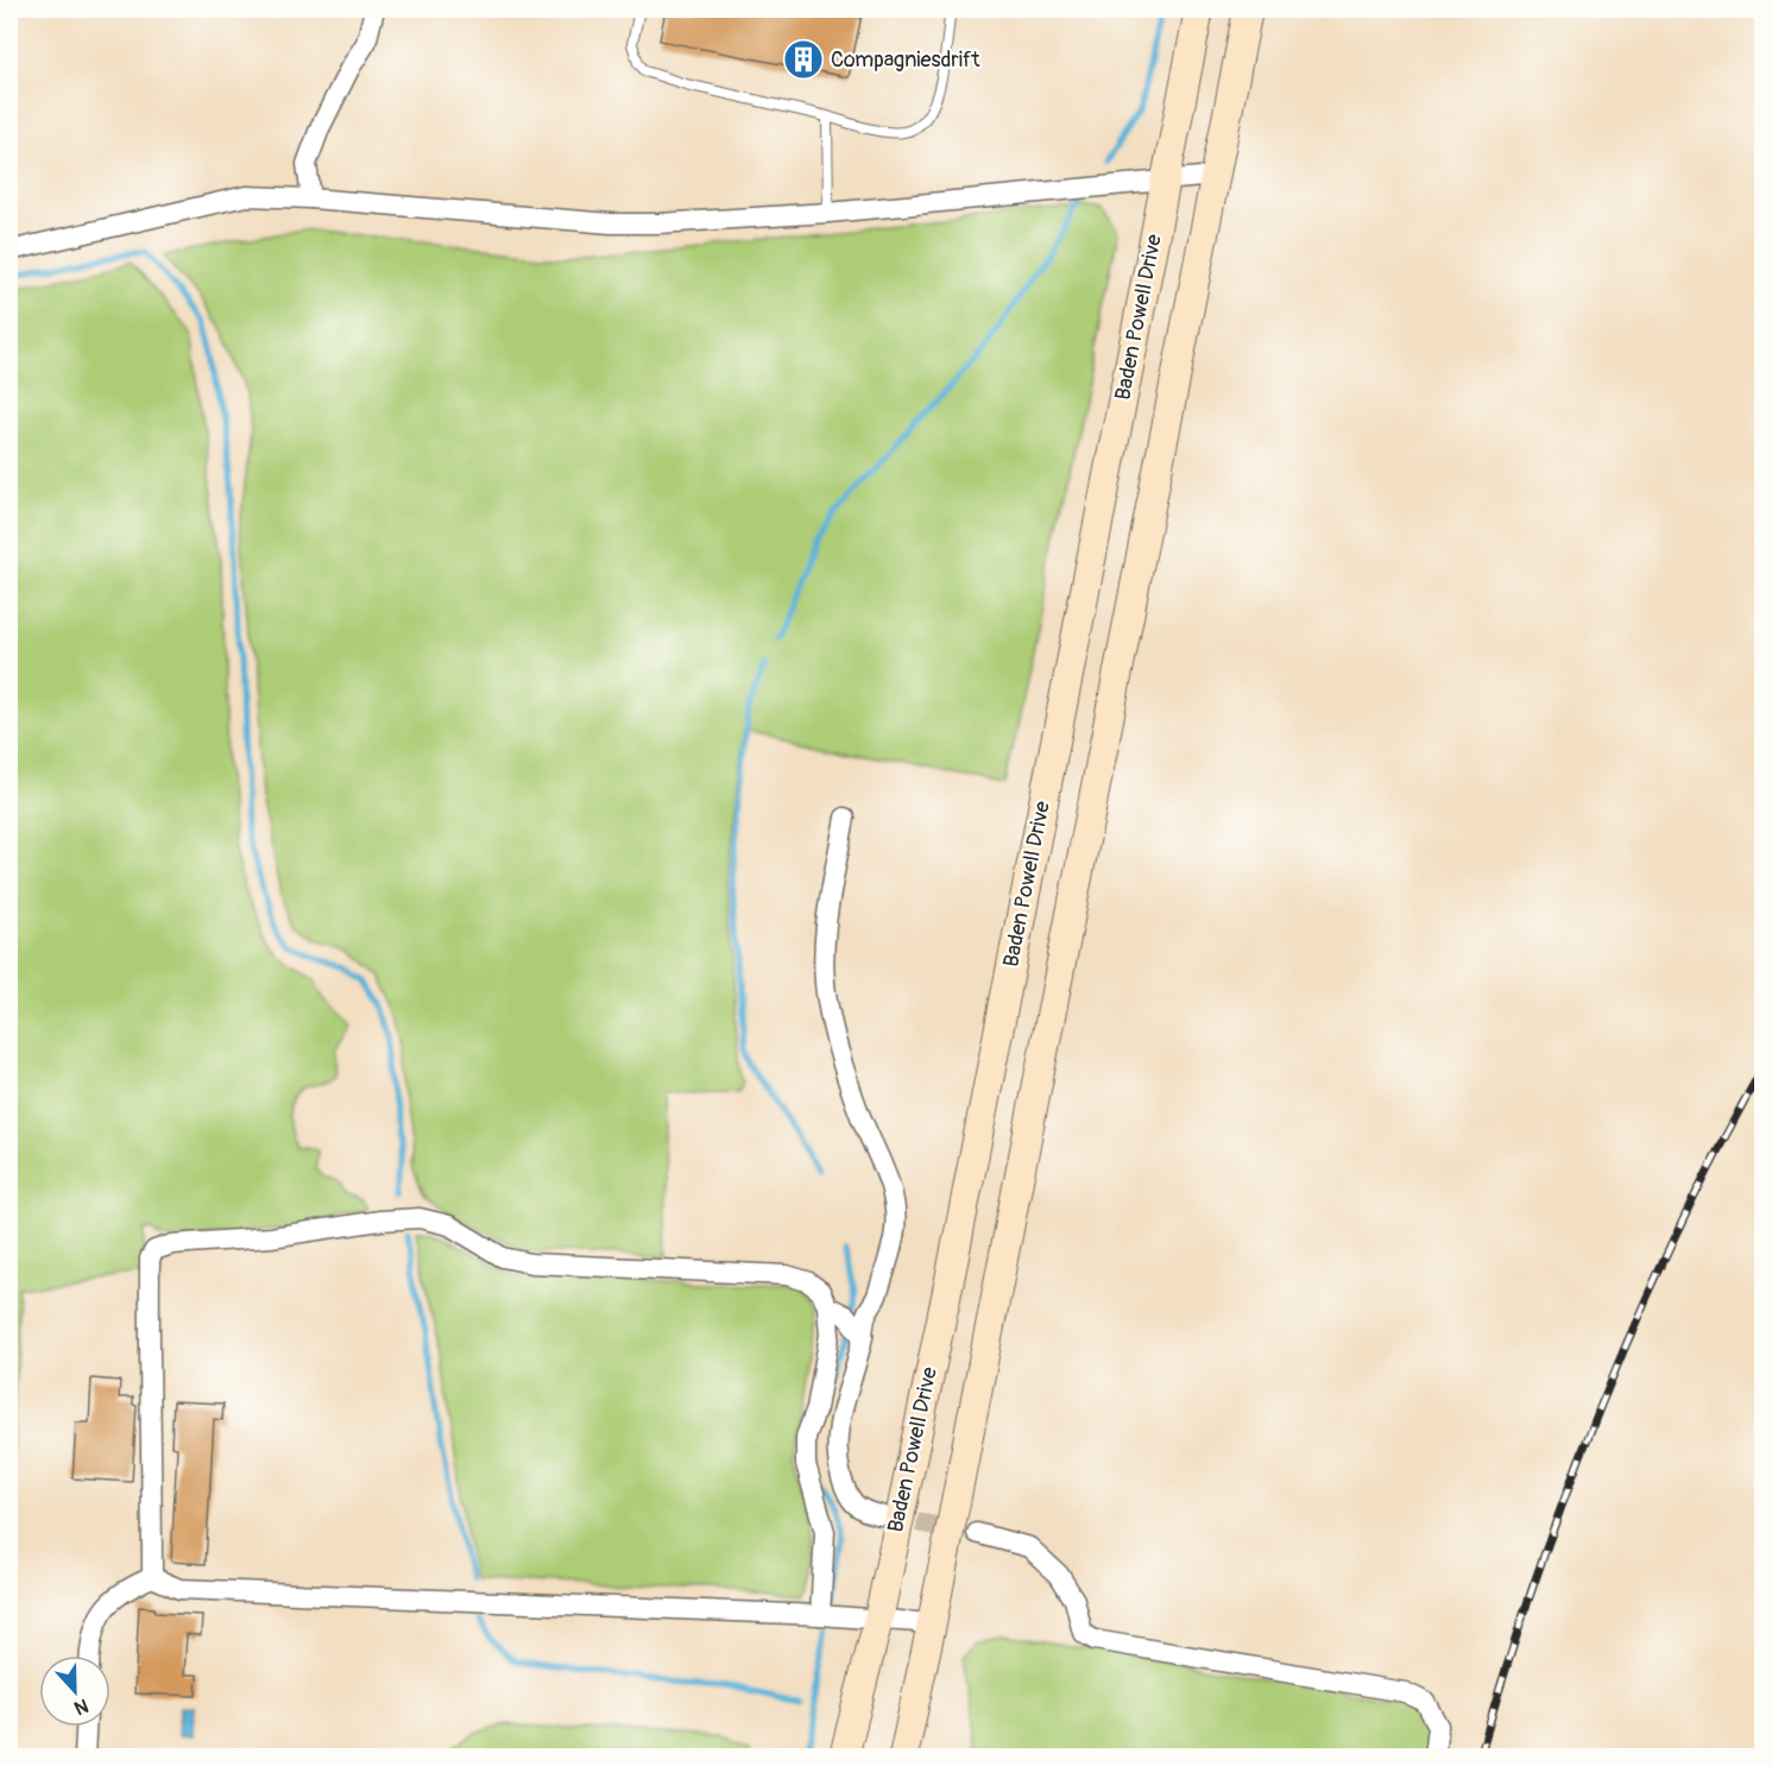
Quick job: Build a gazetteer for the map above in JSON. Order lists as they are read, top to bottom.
{
  "streets": {
    "main road": ["Baden Powell Drive"]
  },
  "places": {
    "building": ["Compagniesdrift"]
  },
  "north": "bottom"
}
